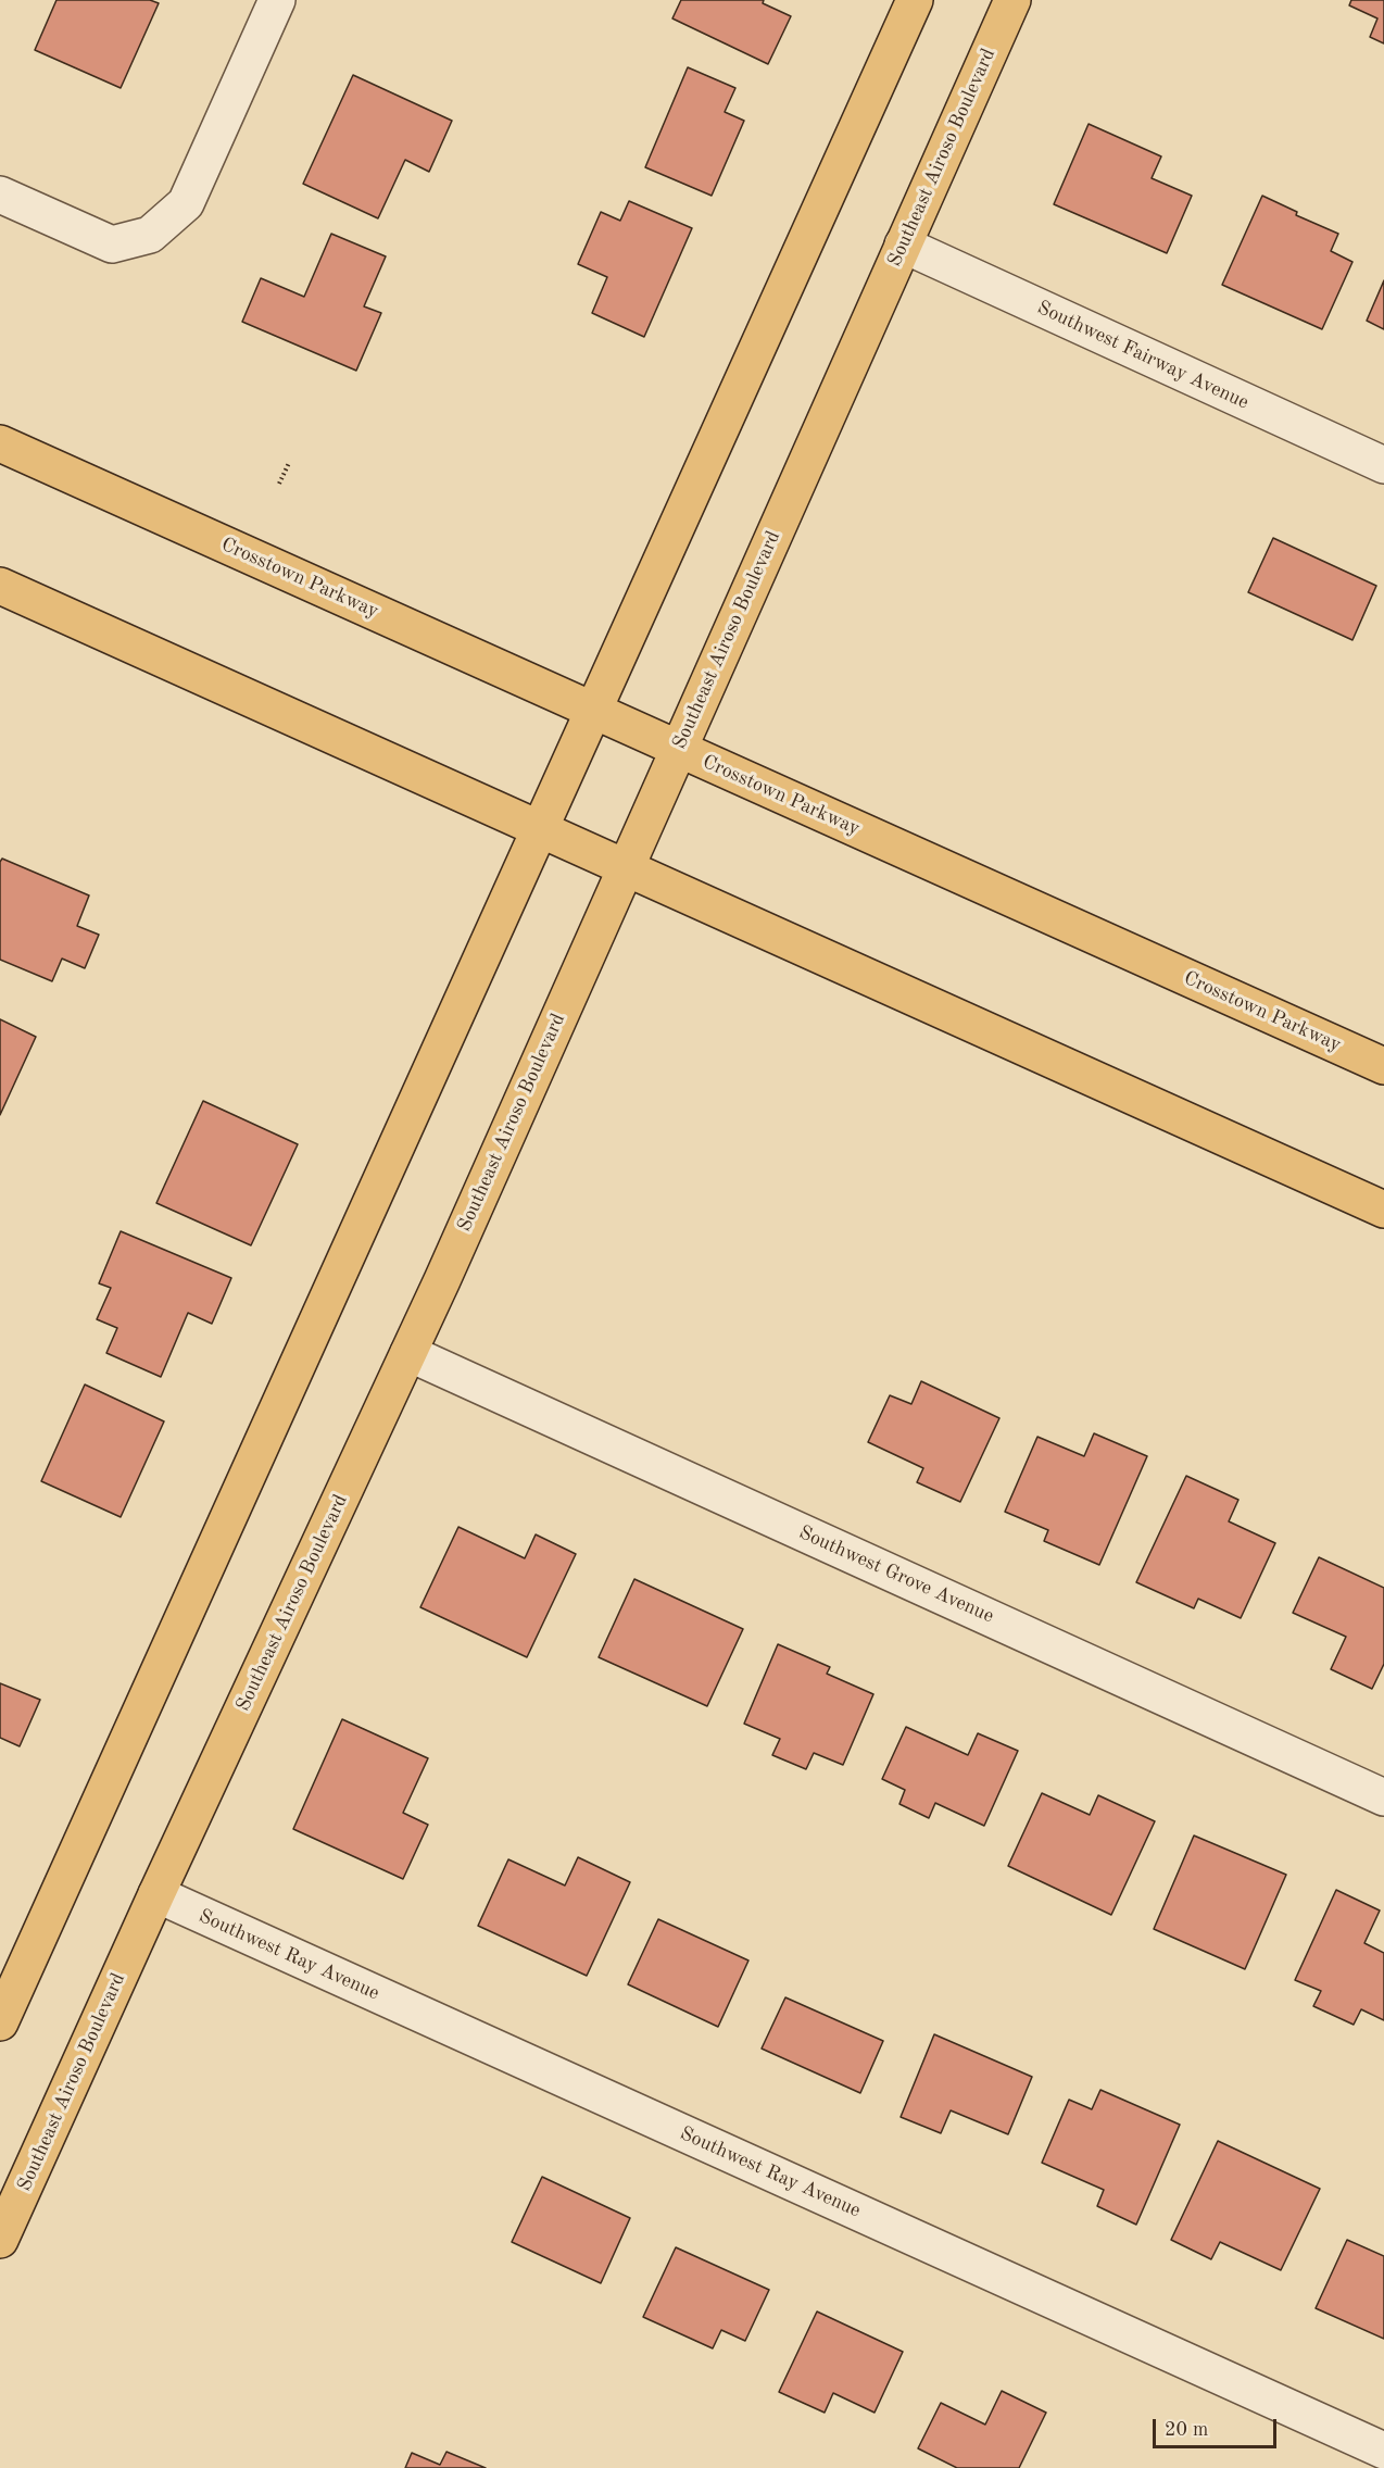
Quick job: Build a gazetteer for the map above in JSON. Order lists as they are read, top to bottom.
{
  "streets": {
    "main road": ["Southeast Airoso Boulevard", "Crosstown Parkway"],
    "street": ["Southwest Fairway Avenue", "Southwest Grove Avenue", "Southwest Ray Avenue"]
  },
  "crossings": [
    ["Southeast Airoso Boulevard", "Southwest Fairway Avenue"],
    ["Southeast Airoso Boulevard", "Crosstown Parkway"],
    ["Southeast Airoso Boulevard", "Southwest Grove Avenue"],
    ["Southeast Airoso Boulevard", "Southwest Ray Avenue"]
  ],
  "scale_bar": "20 m"
}
